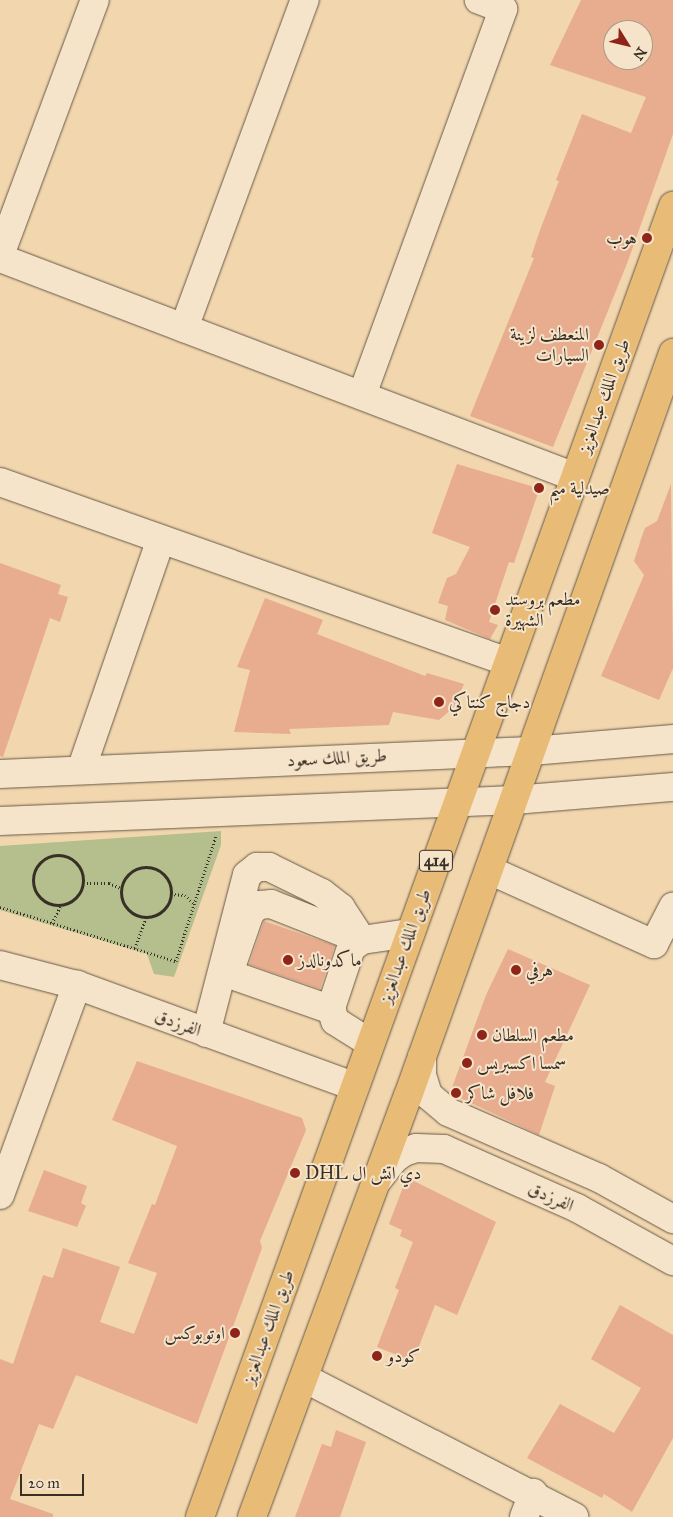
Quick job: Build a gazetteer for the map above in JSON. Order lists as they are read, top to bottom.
{
  "streets": {
    "highway": ["طريق الملك عبدالعزيز", "414"],
    "street": ["طريق الملك سعود", "الفرزدق"]
  },
  "crossings": [
    ["طريق الملك عبدالعزيز", "طريق الملك سعود"],
    ["طريق الملك عبدالعزيز", "الفرزدق"]
  ],
  "places": [
    "هوب",
    "المنعطف لزينة السيارات",
    "صيدلية ميم",
    "مطعم بروستد الشهيرة",
    "دجاج كنتاكي",
    "ماكدونالدز",
    "هرفي",
    "مطعم السلطان",
    "سمسا اكسبريس",
    "فلافل شاكر",
    "DHL دي اتش ال",
    "اوتوبوكس",
    "كودو"
  ],
  "scale_bar": "20 m",
  "north": "bottom right"
}
